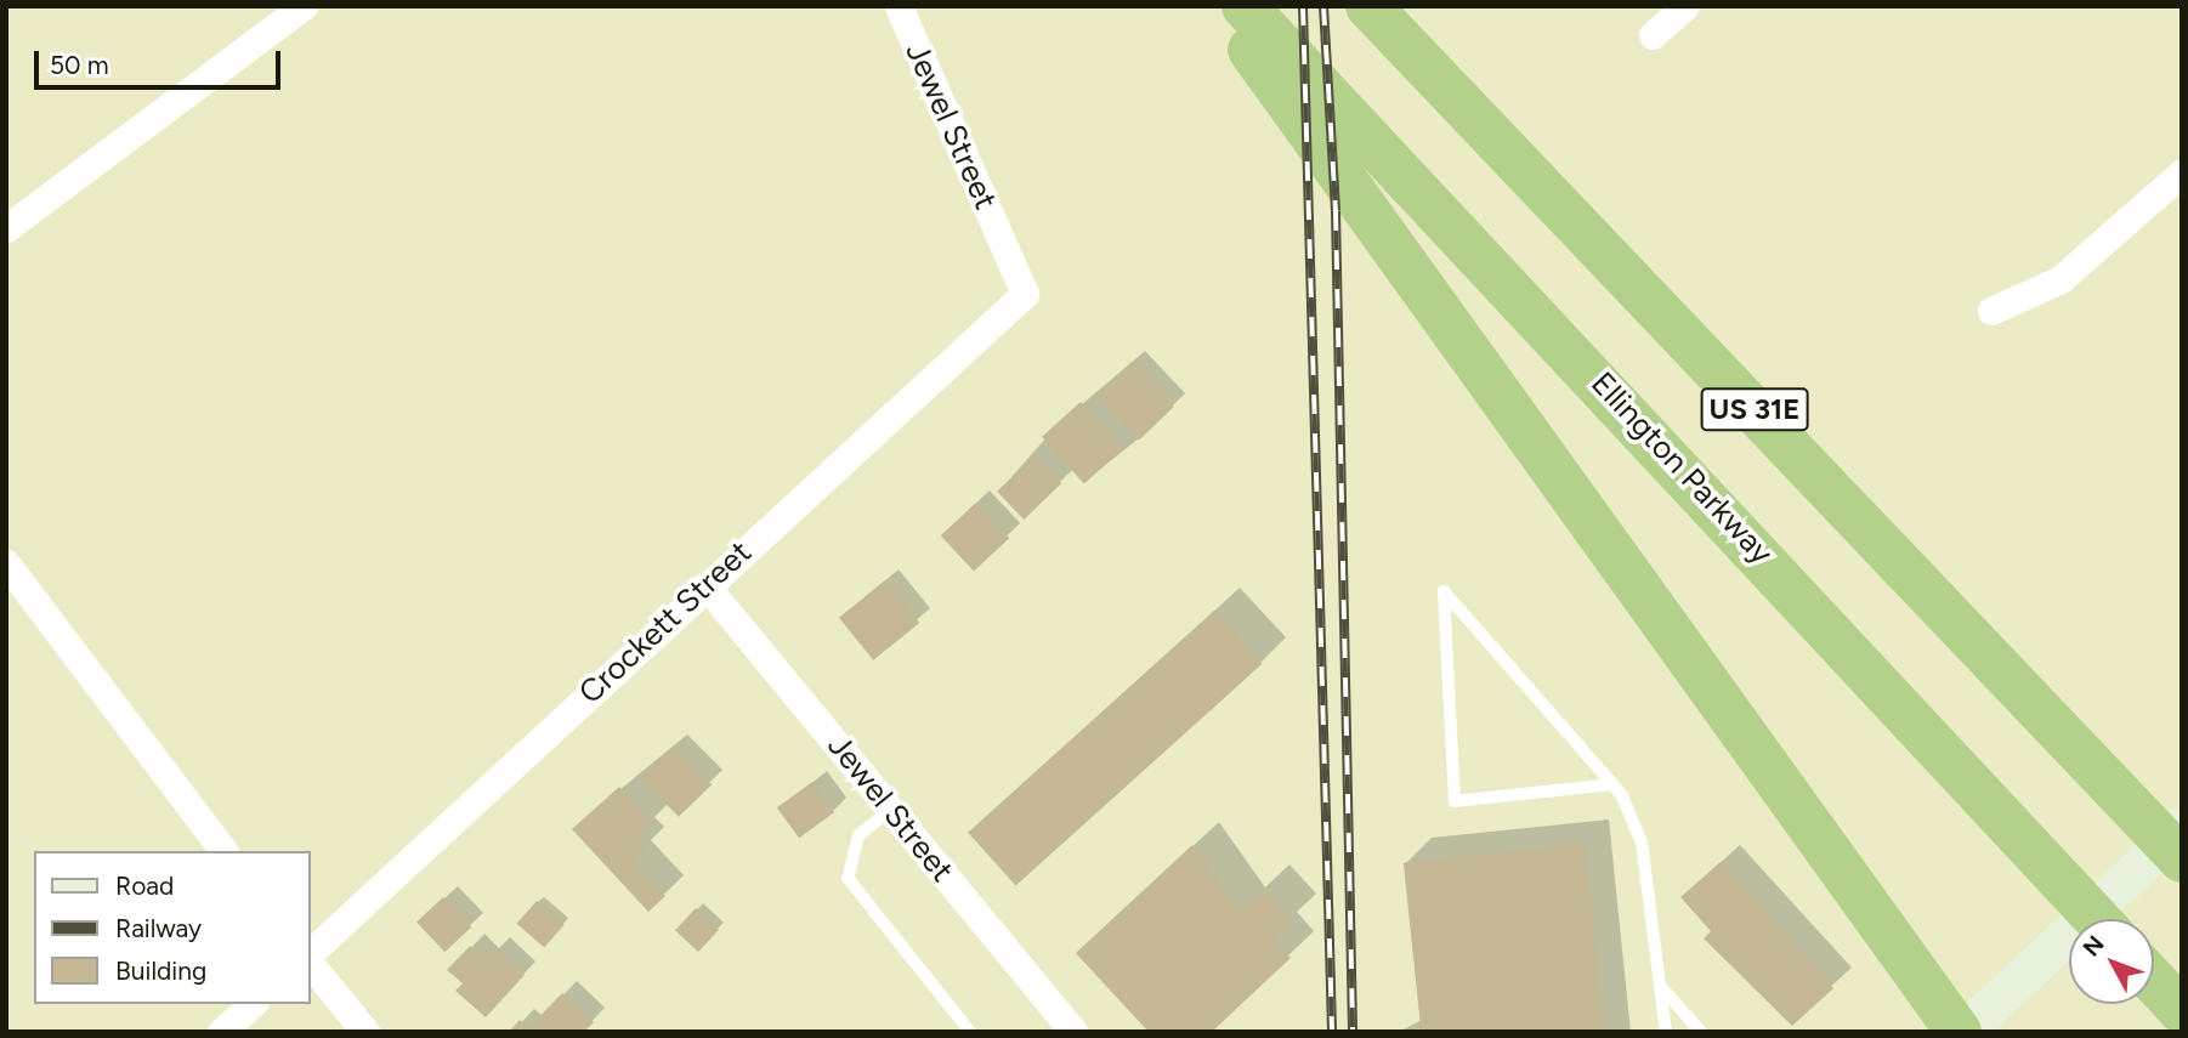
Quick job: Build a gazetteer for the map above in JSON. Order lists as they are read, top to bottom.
{
  "streets": {
    "highway": ["US 31E", "Ellington Parkway"],
    "street": ["Jewel Street", "Crockett Street"]
  },
  "crossings": [
    ["Jewel Street", "Crockett Street"]
  ],
  "legend": ["Road", "Railway", "Building"],
  "scale_bar": "50 m",
  "north": "top left"
}
